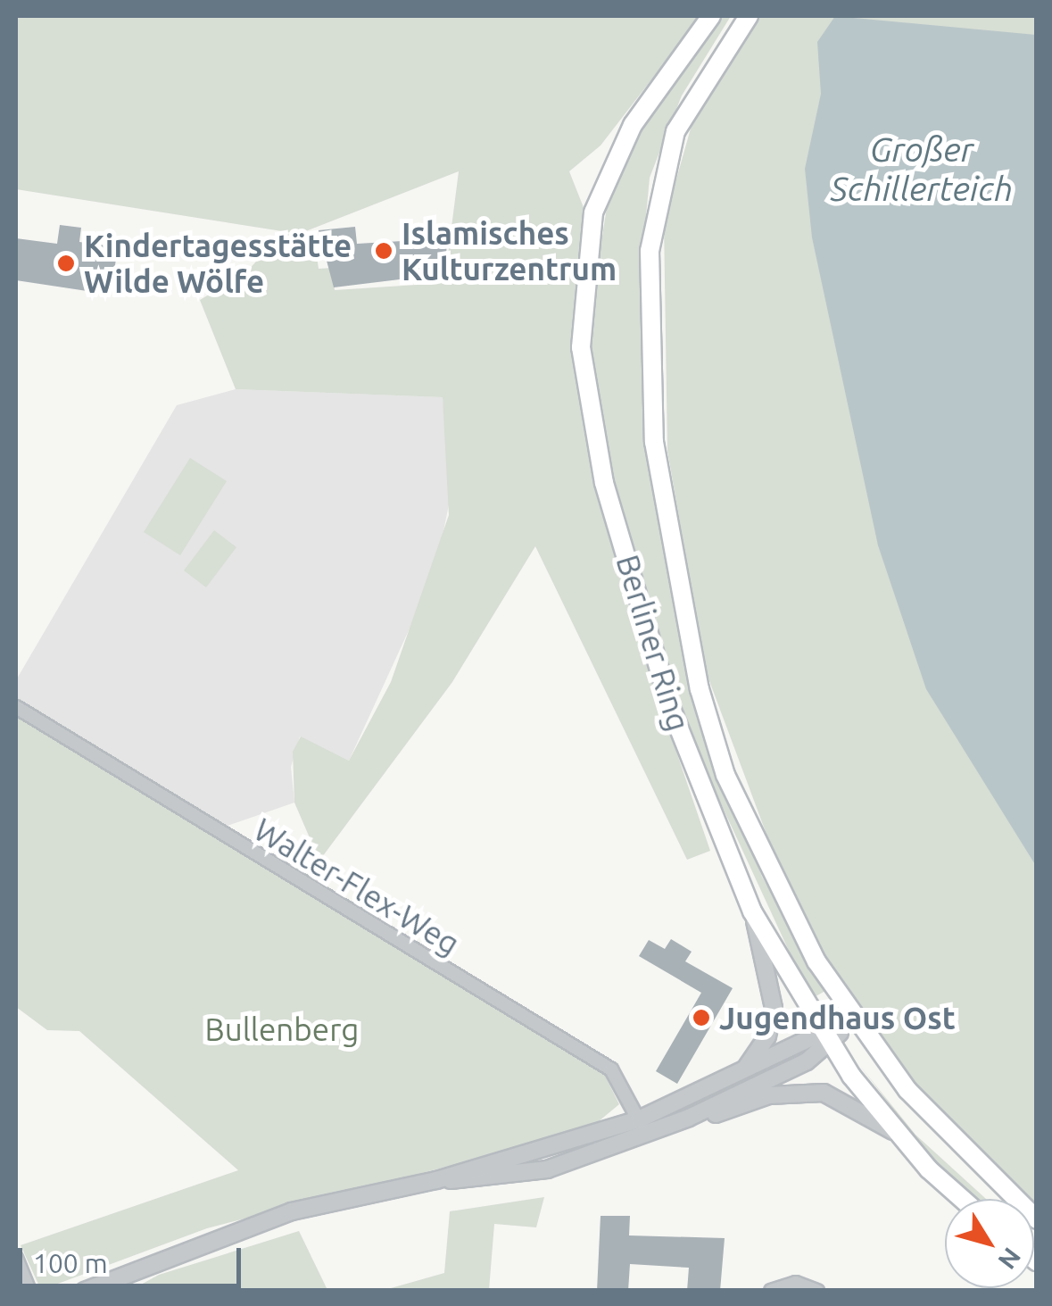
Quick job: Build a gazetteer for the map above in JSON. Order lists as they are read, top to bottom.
{
  "streets": {
    "main road": ["Berliner Ring"],
    "street": ["Walter-Flex-Weg"]
  },
  "water": ["Großer Schillerteich"],
  "parks": ["Bullenberg"],
  "places": ["Islamisches Kulturzentrum", "Kindertagesstätte Wilde Wölfe", "Jugendhaus Ost"],
  "scale_bar": "100 m",
  "north": "bottom right"
}
